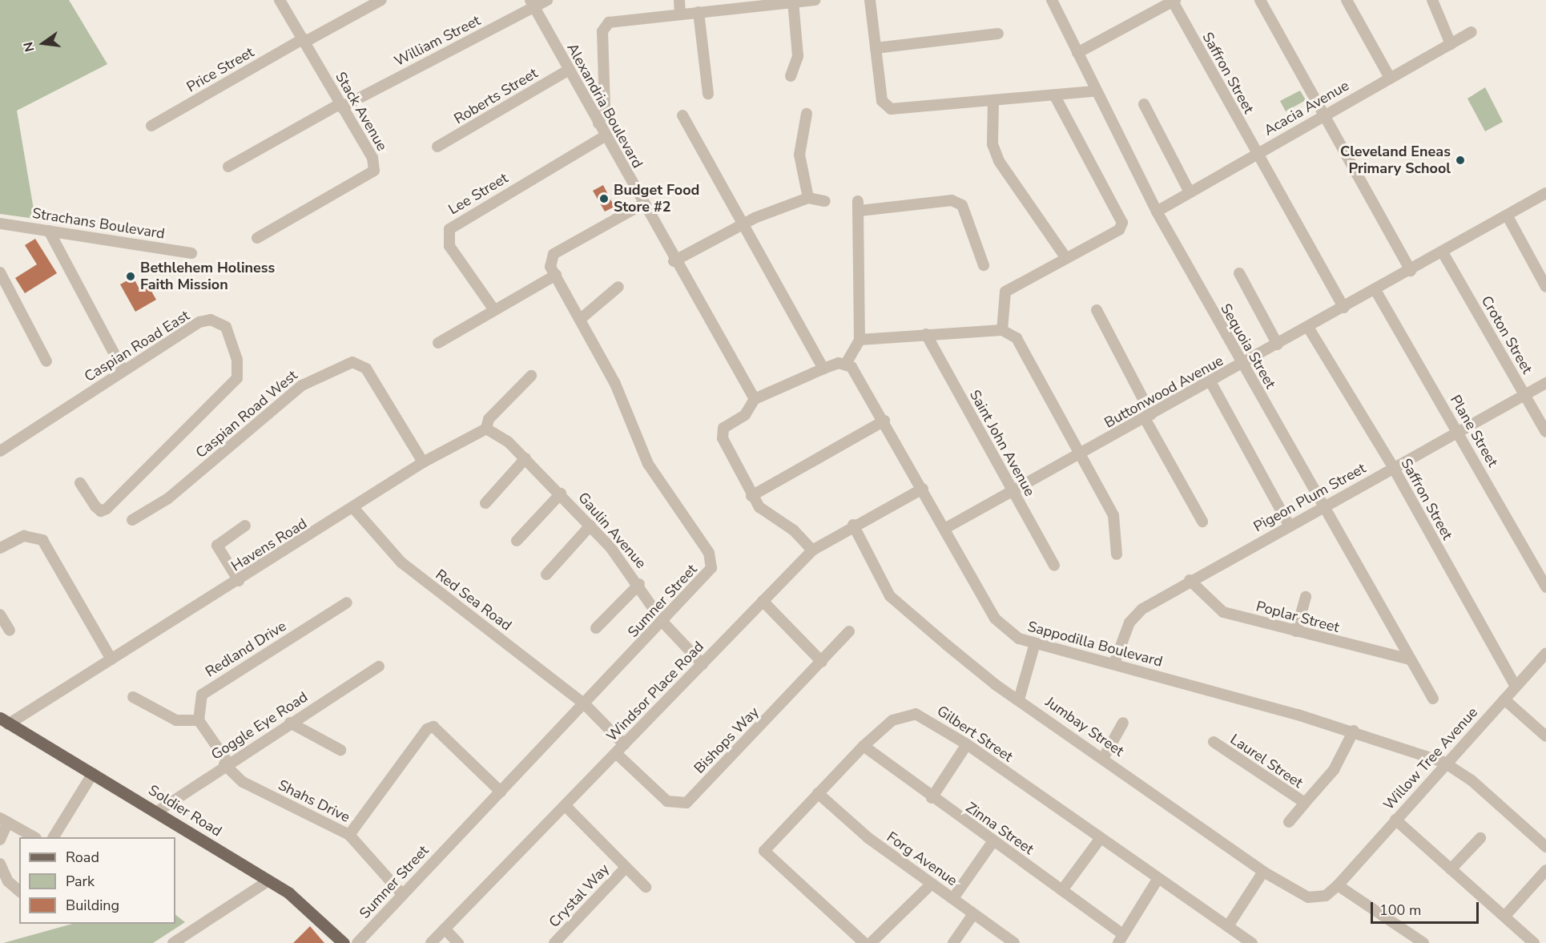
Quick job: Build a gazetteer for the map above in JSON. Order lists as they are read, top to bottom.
{
  "streets": {
    "main road": ["Soldier Road"],
    "street": [
      "William Street",
      "Price Street",
      "Saffron Street",
      "Roberts Street",
      "Alexandria Boulevard",
      "Acacia Avenue",
      "Stack Avenue",
      "Lee Street",
      "Strachans Boulevard",
      "Croton Street",
      "Caspian Road East",
      "Sequoia Street",
      "Buttonwood Avenue",
      "Caspian Road West",
      "Plane Street",
      "Saint John Avenue",
      "Pigeon Plum Street",
      "Gaulin Avenue",
      "Havens Road",
      "Red Sea Road",
      "Sumner Street",
      "Poplar Street",
      "Sappodilla Boulevard",
      "Redland Drive",
      "Windsor Place Road",
      "Goggle Eye Road",
      "Jumbay Street",
      "Gilbert Street",
      "Bishops Way",
      "Willow Tree Avenue",
      "Laurel Street",
      "Shahs Drive",
      "Zinna Street",
      "Forg Avenue",
      "Crystal Way"
    ]
  },
  "crossings": [
    ["William Street", "Alexandria Boulevard"],
    ["William Street", "Stack Avenue"],
    ["Price Street", "Stack Avenue"],
    ["Saffron Street", "Acacia Avenue"],
    ["Saffron Street", "Buttonwood Avenue"],
    ["Saffron Street", "Pigeon Plum Street"],
    ["Saffron Street", "Willow Tree Avenue"],
    ["Roberts Street", "Alexandria Boulevard"],
    ["Alexandria Boulevard", "Lee Street"],
    ["Alexandria Boulevard", "Sumner Street"],
    ["Acacia Avenue", "Sequoia Street"],
    ["Croton Street", "Buttonwood Avenue"],
    ["Croton Street", "Pigeon Plum Street"],
    ["Sequoia Street", "Buttonwood Avenue"],
    ["Sequoia Street", "Pigeon Plum Street"],
    ["Sequoia Street", "Poplar Street"],
    ["Buttonwood Avenue", "Plane Street"],
    ["Buttonwood Avenue", "Saint John Avenue"],
    ["Buttonwood Avenue", "Sappodilla Boulevard"],
    ["Caspian Road West", "Havens Road"],
    ["Plane Street", "Pigeon Plum Street"],
    ["Pigeon Plum Street", "Poplar Street"],
    ["Pigeon Plum Street", "Sappodilla Boulevard"],
    ["Gaulin Avenue", "Havens Road"],
    ["Gaulin Avenue", "Sumner Street"],
    ["Gaulin Avenue", "Windsor Place Road"],
    ["Havens Road", "Red Sea Road"],
    ["Havens Road", "Soldier Road"],
    ["Red Sea Road", "Sumner Street"],
    ["Red Sea Road", "Windsor Place Road"],
    ["Sumner Street", "Shahs Drive"],
    ["Sappodilla Boulevard", "Windsor Place Road"],
    ["Sappodilla Boulevard", "Willow Tree Avenue"],
    ["Sappodilla Boulevard", "Laurel Street"],
    ["Windsor Place Road", "Jumbay Street"],
    ["Windsor Place Road", "Bishops Way"],
    ["Goggle Eye Road", "Shahs Drive"],
    ["Goggle Eye Road", "Soldier Road"],
    ["Jumbay Street", "Willow Tree Avenue"],
    ["Gilbert Street", "Zinna Street"],
    ["Gilbert Street", "Forg Avenue"]
  ],
  "places": ["Cleveland Eneas Primary School", "Budget Food Store #2", "Bethlehem Holiness Faith Mission"],
  "legend": ["Road", "Park", "Building"],
  "scale_bar": "100 m",
  "north": "left"
}
